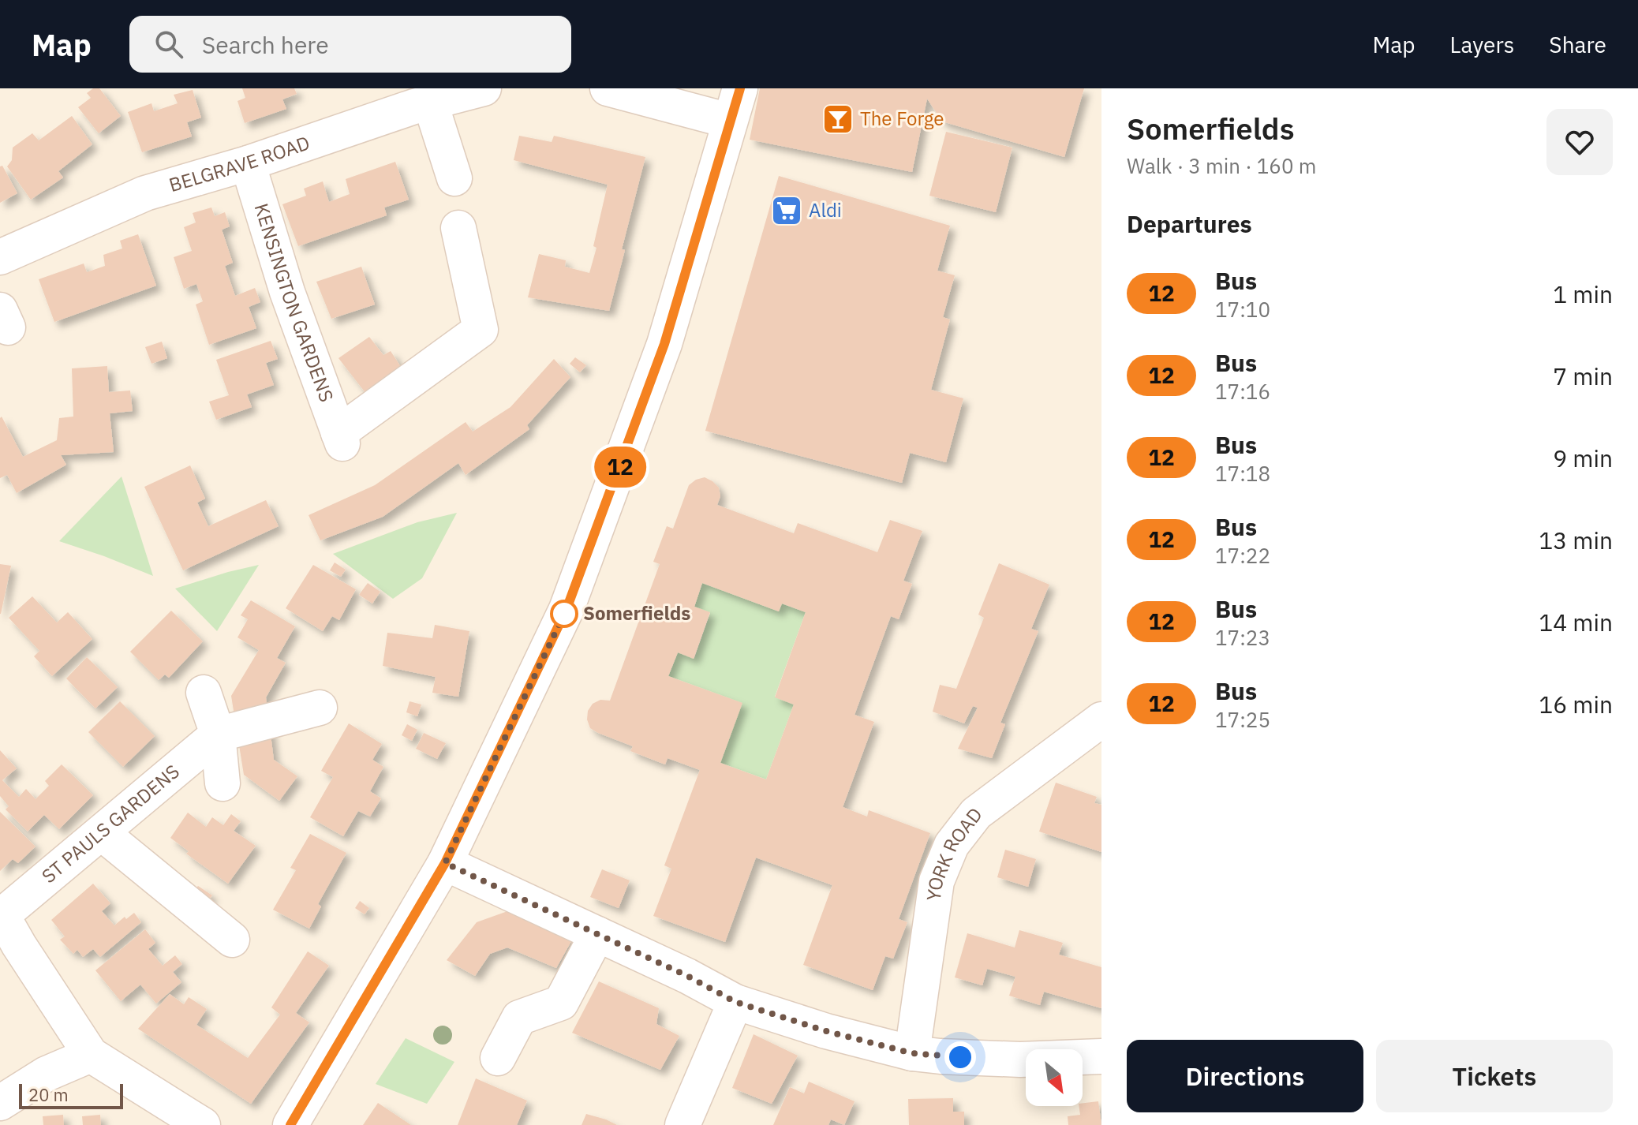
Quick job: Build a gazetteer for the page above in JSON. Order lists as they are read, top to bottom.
{
  "streets": {
    "street": [
      "BELGRAVE ROAD",
      "KENSINGTON GARDENS",
      "ST PAULS GARDENS",
      "YORK ROAD"
    ]
  },
  "crossings": [
    ["BELGRAVE ROAD", "KENSINGTON GARDENS"]
  ],
  "places": {
    "bar": ["The Forge"],
    "supermarket": ["Aldi"],
    "other": ["Somerfields"]
  },
  "lines": ["bus line 12"],
  "scale_bar": "20 m",
  "north": "bottom right",
  "page": {
    "header": "Map",
    "search": "Search here",
    "nav": ["Map", "Layers", "Share"],
    "on_map": "12",
    "heading": [
      ["Somerfields", "Walk · 3 min · 160 m"],
      "Departures"
    ],
    "list": [
      {
        "mark": "12",
        "name": "Bus",
        "note": "17:10",
        "value": "1 min"
      },
      {
        "mark": "12",
        "name": "Bus",
        "note": "17:16",
        "value": "7 min"
      },
      {
        "mark": "12",
        "name": "Bus",
        "note": "17:18",
        "value": "9 min"
      },
      {
        "mark": "12",
        "name": "Bus",
        "note": "17:22",
        "value": "13 min"
      },
      {
        "mark": "12",
        "name": "Bus",
        "note": "17:23",
        "value": "14 min"
      },
      {
        "mark": "12",
        "name": "Bus",
        "note": "17:25",
        "value": "16 min"
      }
    ],
    "buttons": ["Directions", "Tickets"],
    "scale": "20 m"
  }
}
